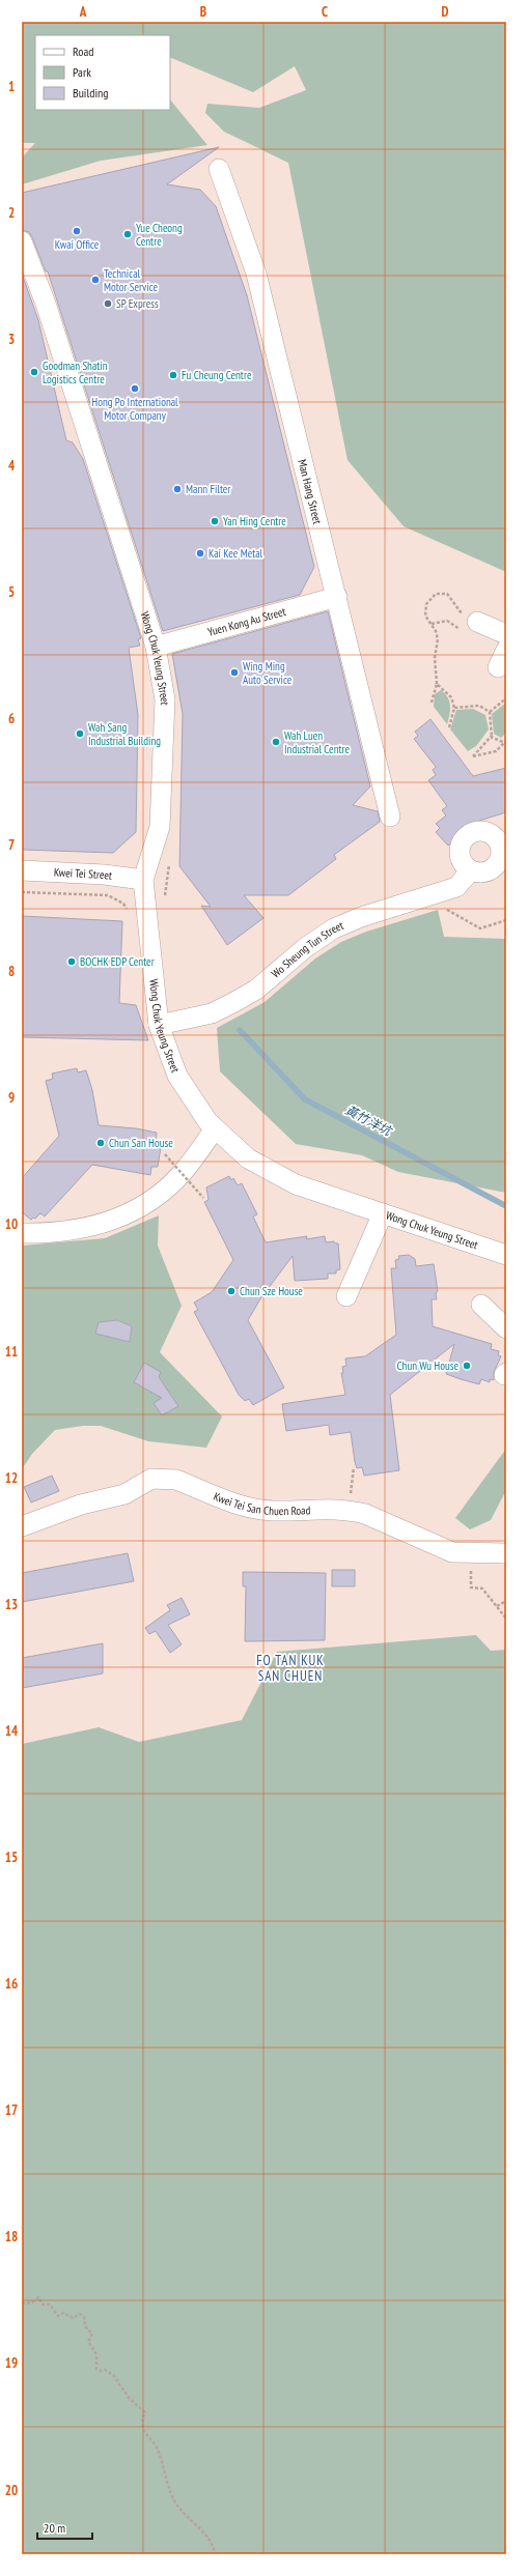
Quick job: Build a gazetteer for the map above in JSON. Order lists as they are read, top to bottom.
{
  "streets": {
    "street": [
      "Man Hang Street",
      "Yuen Kong Au Street",
      "Wong Chuk Yeung Street",
      "Kwei Tei Street",
      "Wo Sheung Tun Street",
      "Kwei Tei San Chuen Road"
    ]
  },
  "crossings": [
    ["Man Hang Street", "Yuen Kong Au Street"],
    ["Yuen Kong Au Street", "Wong Chuk Yeung Street"],
    ["Wong Chuk Yeung Street", "Kwei Tei Street"],
    ["Wong Chuk Yeung Street", "Wo Sheung Tun Street"]
  ],
  "districts": ["FO TAN KUK SAN CHUEN"],
  "water": ["黃竹洋坑"],
  "places": [
    "Kwai Office",
    "Yue Cheong Centre",
    "Technical Motor Service",
    "SP Express",
    "Goodman Shatin Logistics Centre",
    "Fu Cheung Centre",
    "Hong Po International Motor Company",
    "Mann Filter",
    "Yan Hing Centre",
    "Kai Kee Metal",
    "Wing Ming Auto Service",
    "Wah Sang Industrial Building",
    "Wah Luen Industrial Centre",
    "BOCHK EDP Center",
    "Chun San House",
    "Chun Sze House",
    "Chun Wu House"
  ],
  "legend": ["Road", "Park", "Building"],
  "scale_bar": "20 m",
  "grid": {
    "columns": [
      "A",
      "B",
      "C",
      "D"
    ],
    "rows": [
      "1",
      "2",
      "3",
      "4",
      "5",
      "6",
      "7",
      "8",
      "9",
      "10",
      "11",
      "12",
      "13",
      "14",
      "15",
      "16",
      "17",
      "18",
      "19",
      "20"
    ]
  }
}
